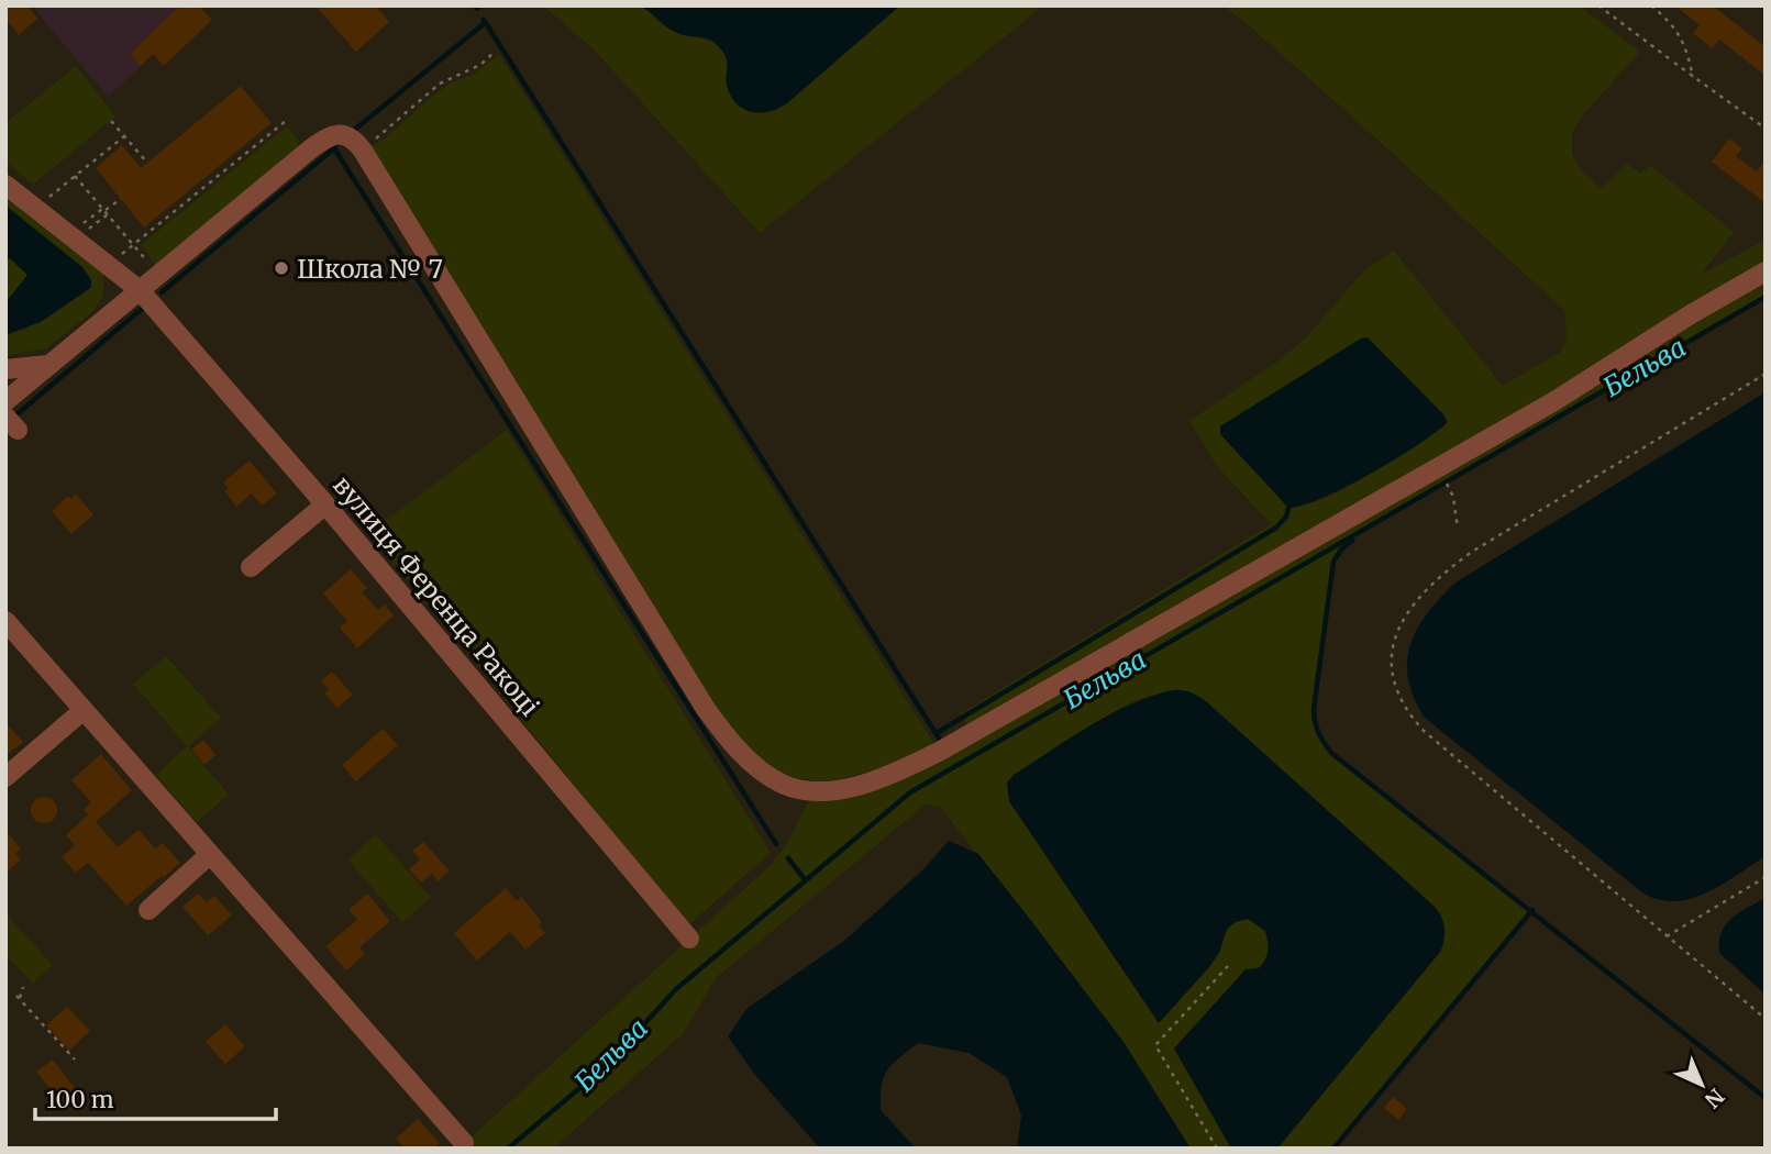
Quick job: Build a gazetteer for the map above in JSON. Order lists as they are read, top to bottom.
{
  "streets": {
    "street": ["вулиця Ференца Ракоці"]
  },
  "water": ["Бельва"],
  "places": ["Школа № 7"],
  "scale_bar": "100 m",
  "north": "bottom right"
}
